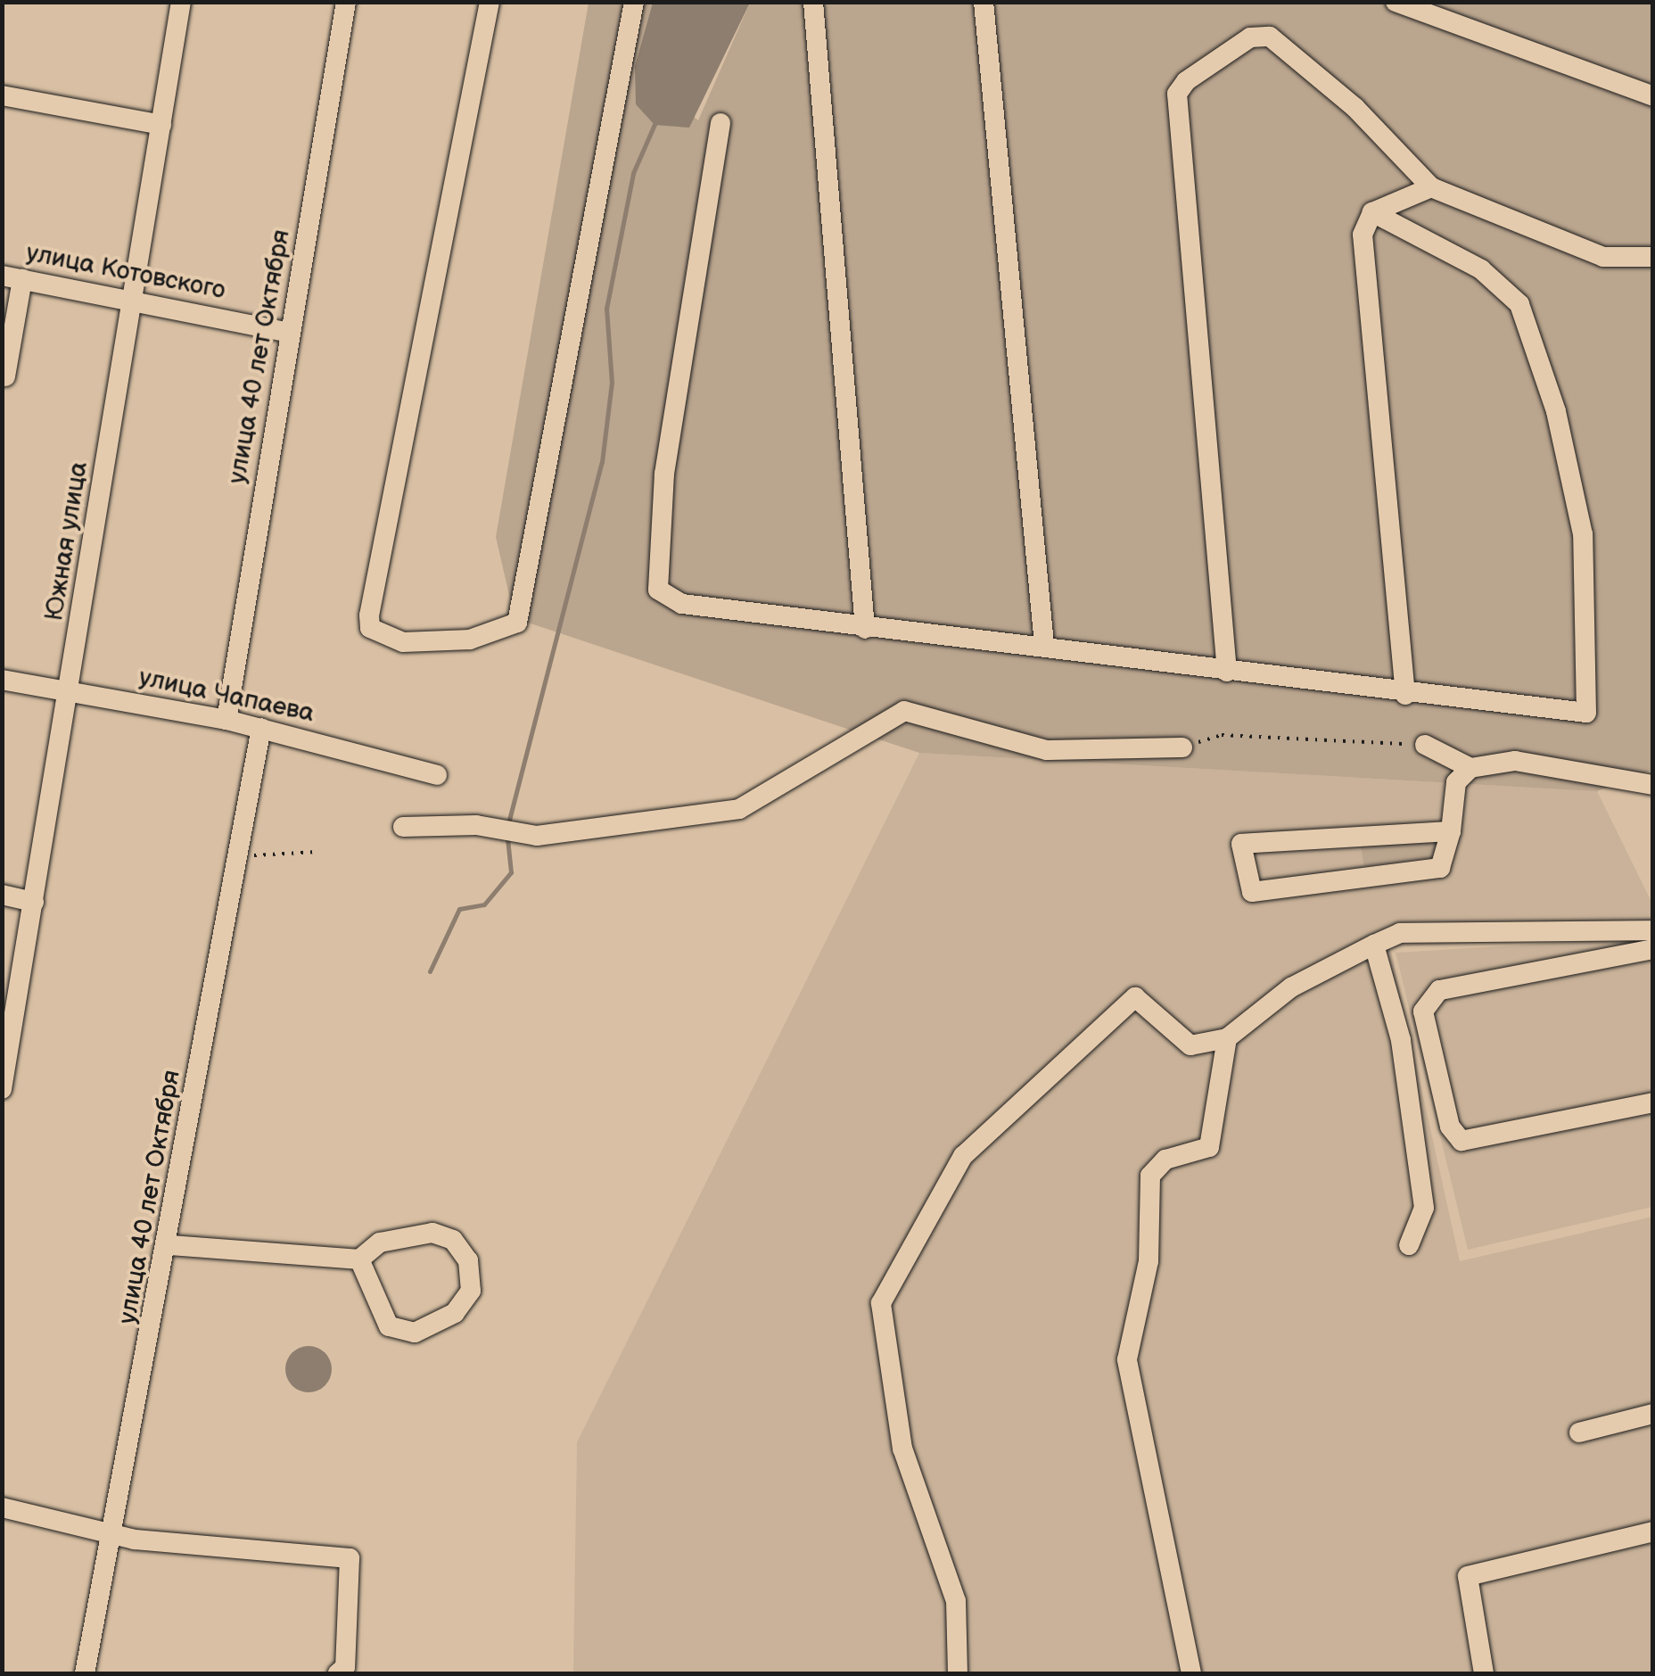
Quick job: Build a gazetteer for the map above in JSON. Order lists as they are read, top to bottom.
{
  "streets": {
    "street": [
      "улица Котовского",
      "улица 40 лет Октября",
      "Южная улица",
      "улица Чапаева"
    ]
  },
  "crossings": [
    ["улица Котовского", "улица 40 лет Октября"],
    ["улица Котовского", "Южная улица"],
    ["улица 40 лет Октября", "улица Чапаева"],
    ["Южная улица", "улица Чапаева"]
  ]
}
